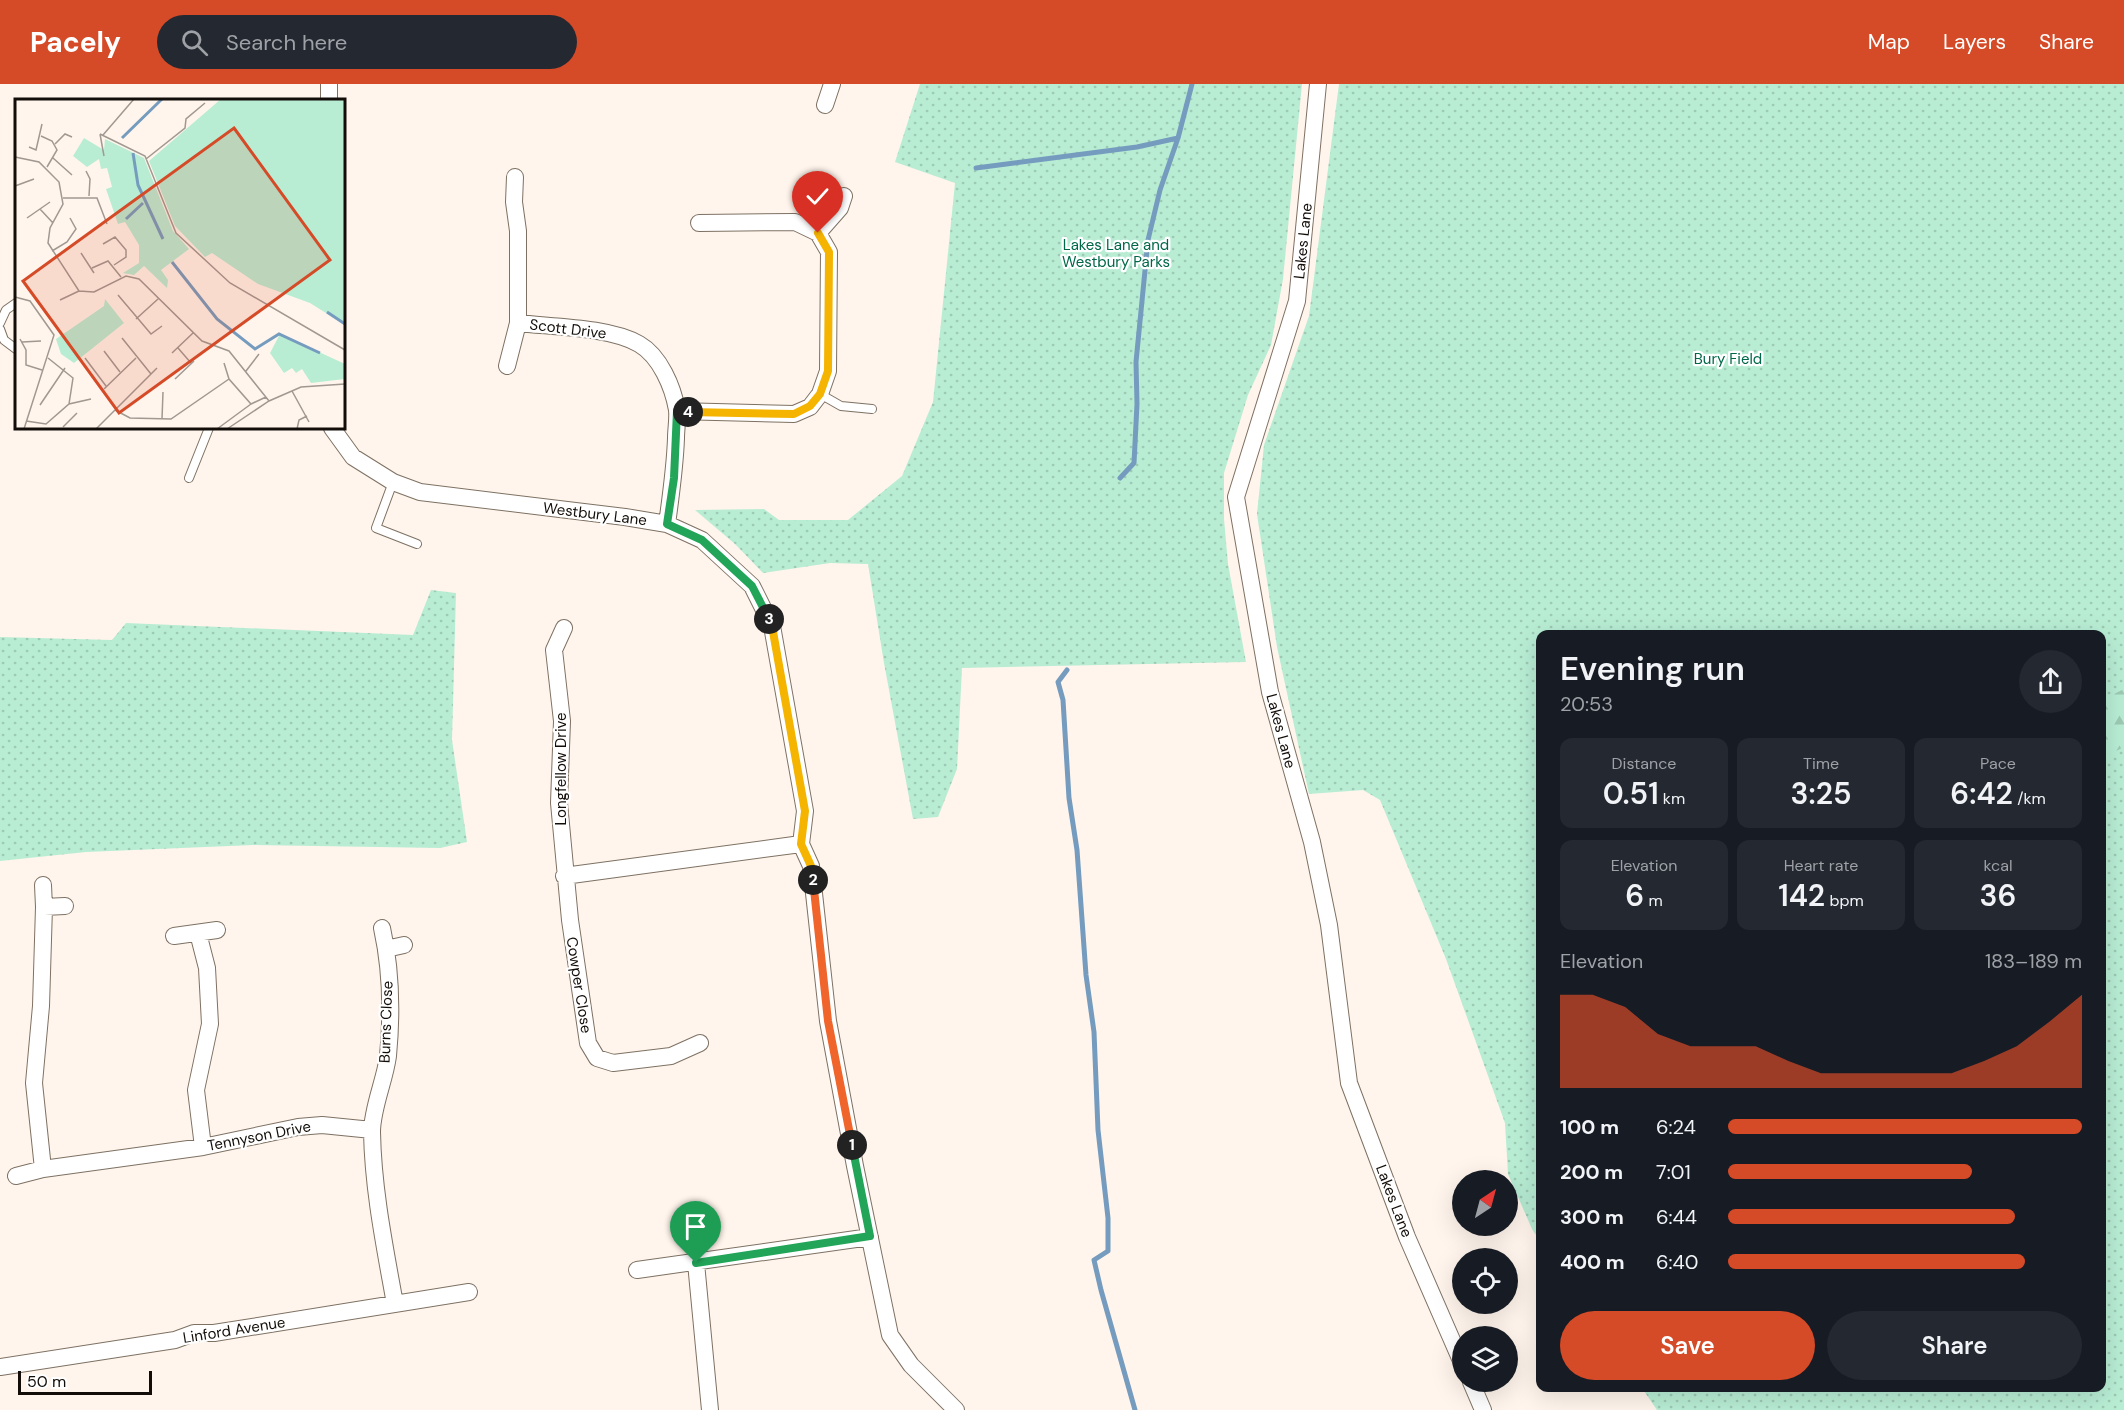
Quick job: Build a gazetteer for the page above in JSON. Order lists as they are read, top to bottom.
{
  "streets": {
    "street": [
      "Lakes Lane",
      "Scott Drive",
      "Westbury Lane",
      "Longfellow Drive",
      "Cowper Close",
      "Burns Close",
      "Tennyson Drive",
      "Linford Avenue"
    ]
  },
  "crossings": [
    ["Scott Drive", "Westbury Lane"],
    ["Longfellow Drive", "Cowper Close"],
    ["Burns Close", "Tennyson Drive"]
  ],
  "parks": ["Lakes Lane and Westbury Parks", "Bury Field"],
  "scale_bar": "50 m",
  "north": "top right",
  "page": {
    "header": "Pacely",
    "search": "Search here",
    "nav": ["Map", "Layers", "Share"],
    "pins": [
      "4",
      "3",
      "2",
      "1"
    ],
    "heading": ["Evening run", "20:53"],
    "stats": [
      ["Distance", "0.51 km"],
      ["Time", "3:25"],
      ["Pace", "6:42 /km"],
      ["Elevation", "6 m"],
      ["Heart rate", "142 bpm"],
      ["kcal", "36"]
    ],
    "chart": ["Elevation", "183–189 m"],
    "list": [
      {
        "name": "100 m",
        "note": "6:24"
      },
      {
        "name": "200 m",
        "note": "7:01"
      },
      {
        "name": "300 m",
        "note": "6:44"
      },
      {
        "name": "400 m",
        "note": "6:40"
      }
    ],
    "buttons": ["Save", "Share"],
    "scale": "50 m"
  }
}
